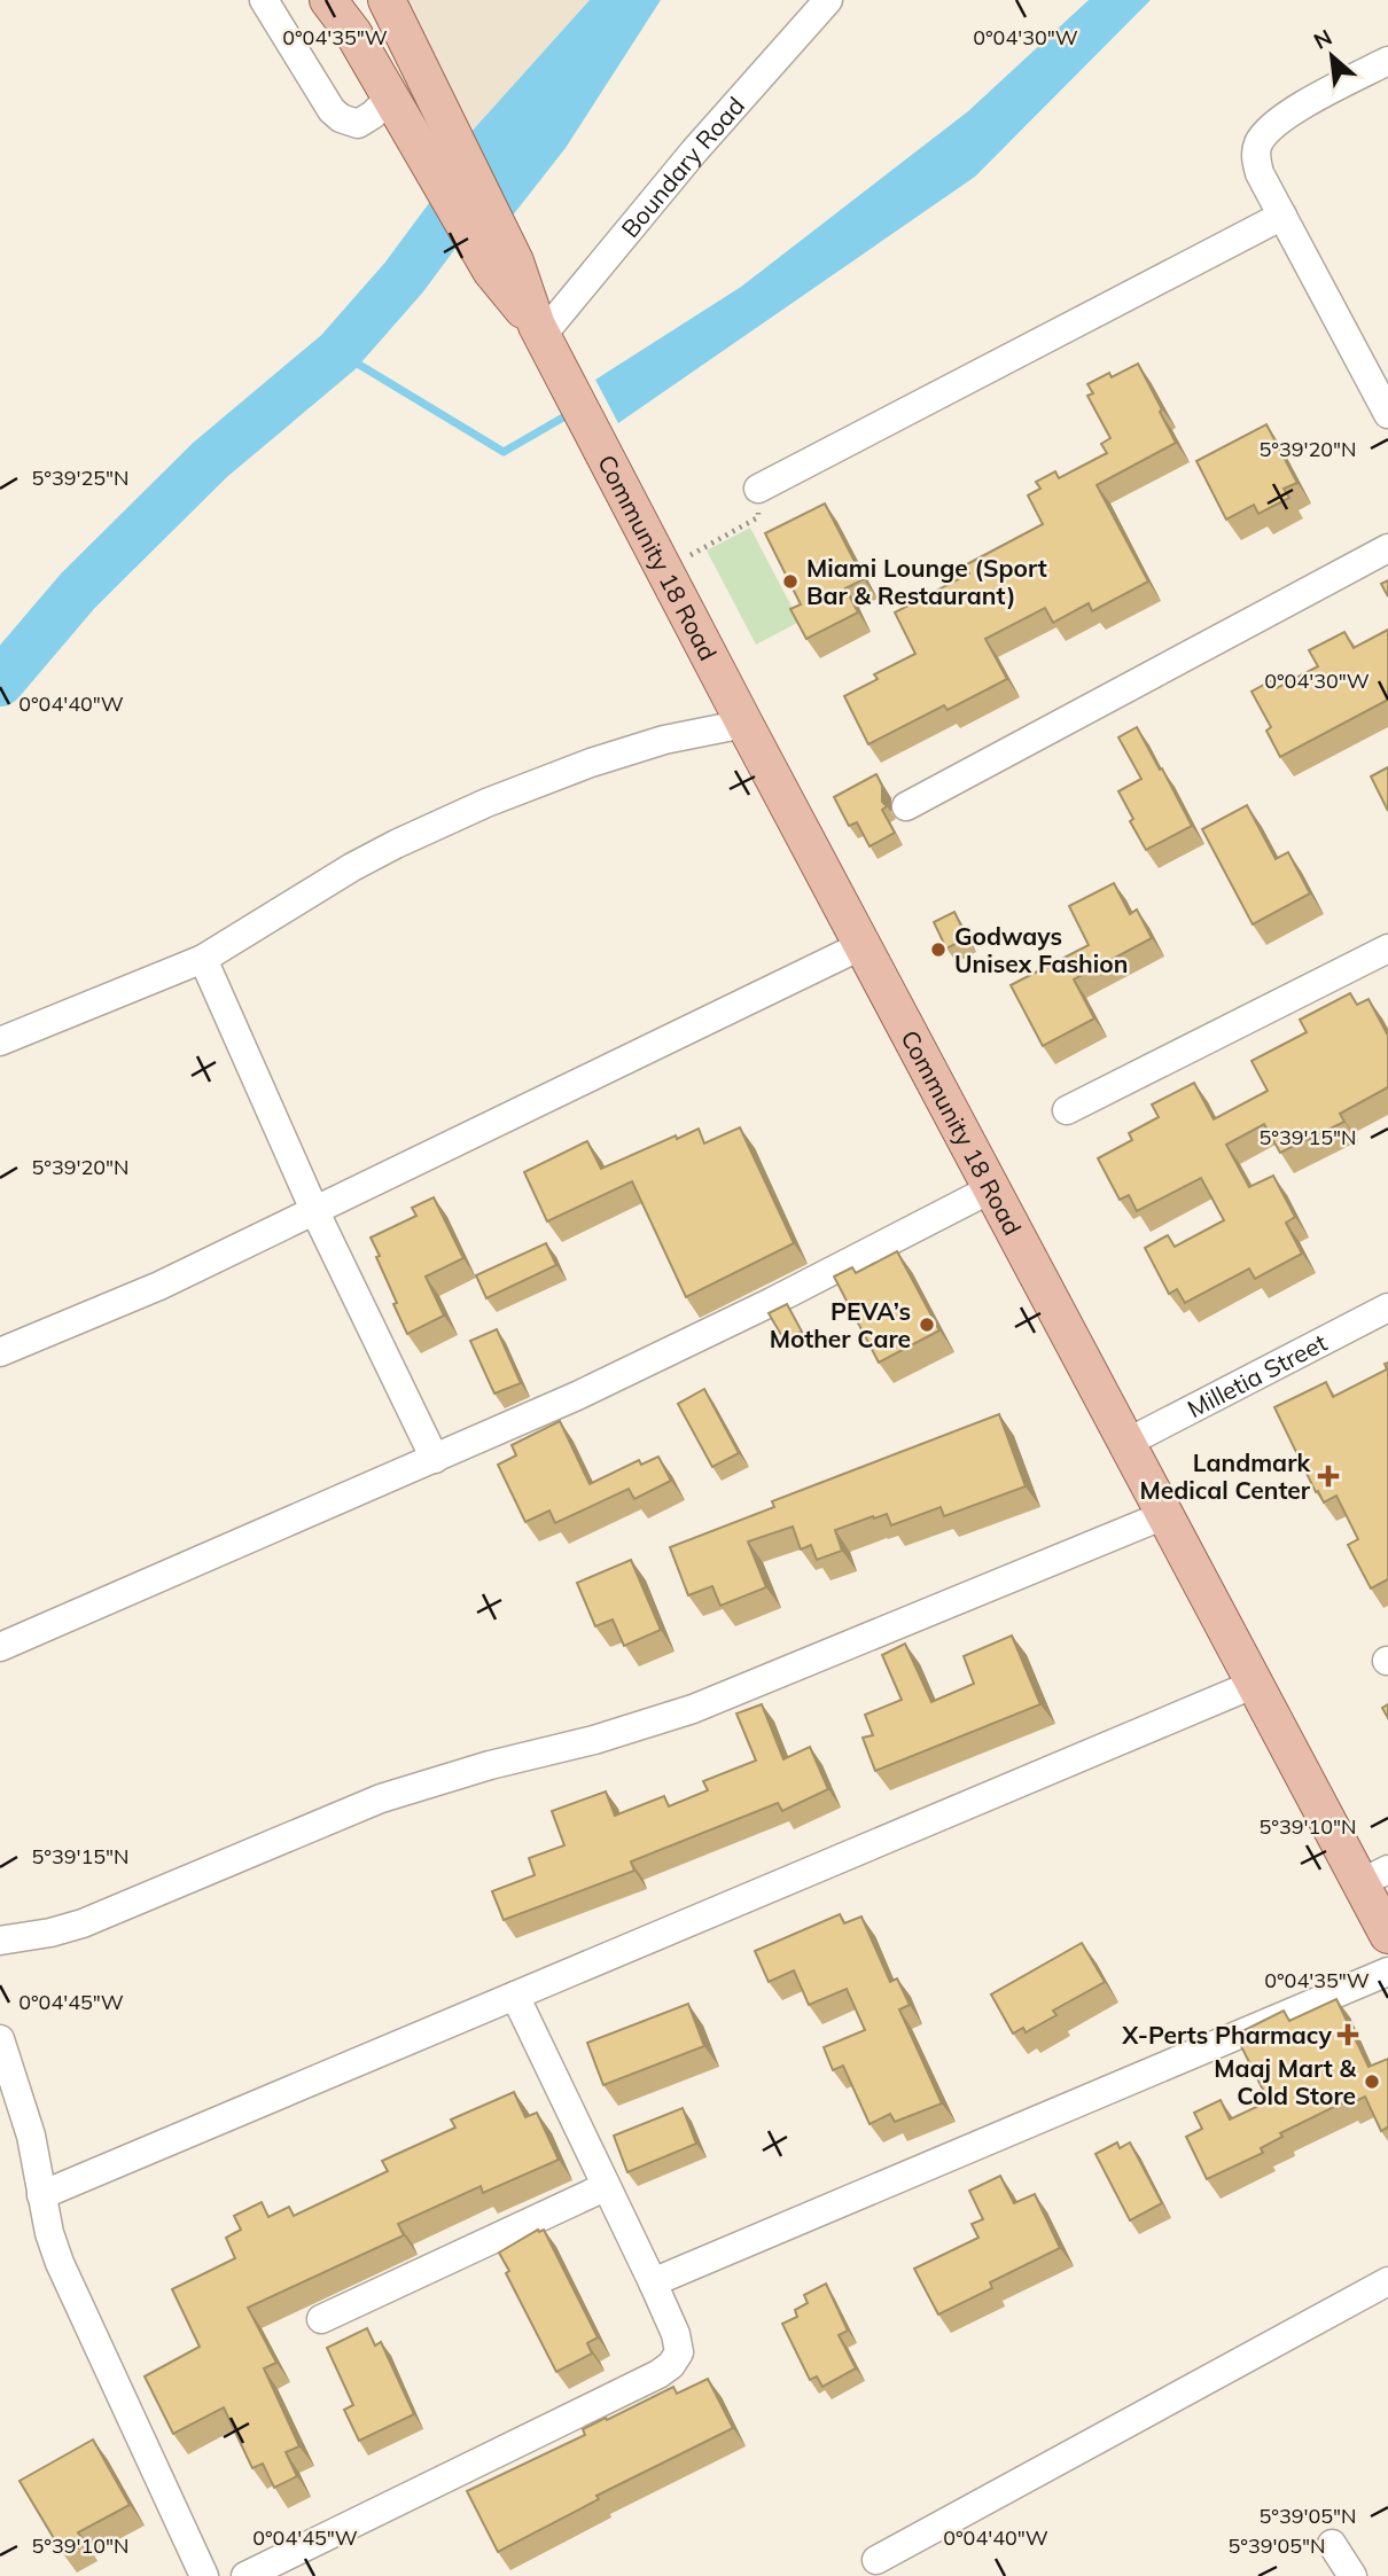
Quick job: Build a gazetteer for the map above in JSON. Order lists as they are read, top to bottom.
{
  "streets": {
    "main road": ["Community 18 Road"],
    "street": ["Boundary Road", "Milletia Street"]
  },
  "crossings": [
    ["Boundary Road", "Community 18 Road"],
    ["Community 18 Road", "Milletia Street"]
  ],
  "places": {
    "other": [
      "Miami Lounge (Sport Bar & Restaurant)",
      "Godways Unisex Fashion",
      "PEVA’s Mother Care",
      "Maaj Mart & Cold Store"
    ],
    "health": ["Landmark Medical Center", "X-Perts Pharmacy"]
  },
  "north": "top left",
  "coordinates": [
    "0°04'35\"W",
    "0°04'30\"W",
    "5°39'20\"N",
    "5°39'25\"N",
    "0°04'40\"W",
    "5°39'15\"N",
    "5°39'10\"N",
    "0°04'45\"W",
    "5°39'05\"N"
  ]
}
